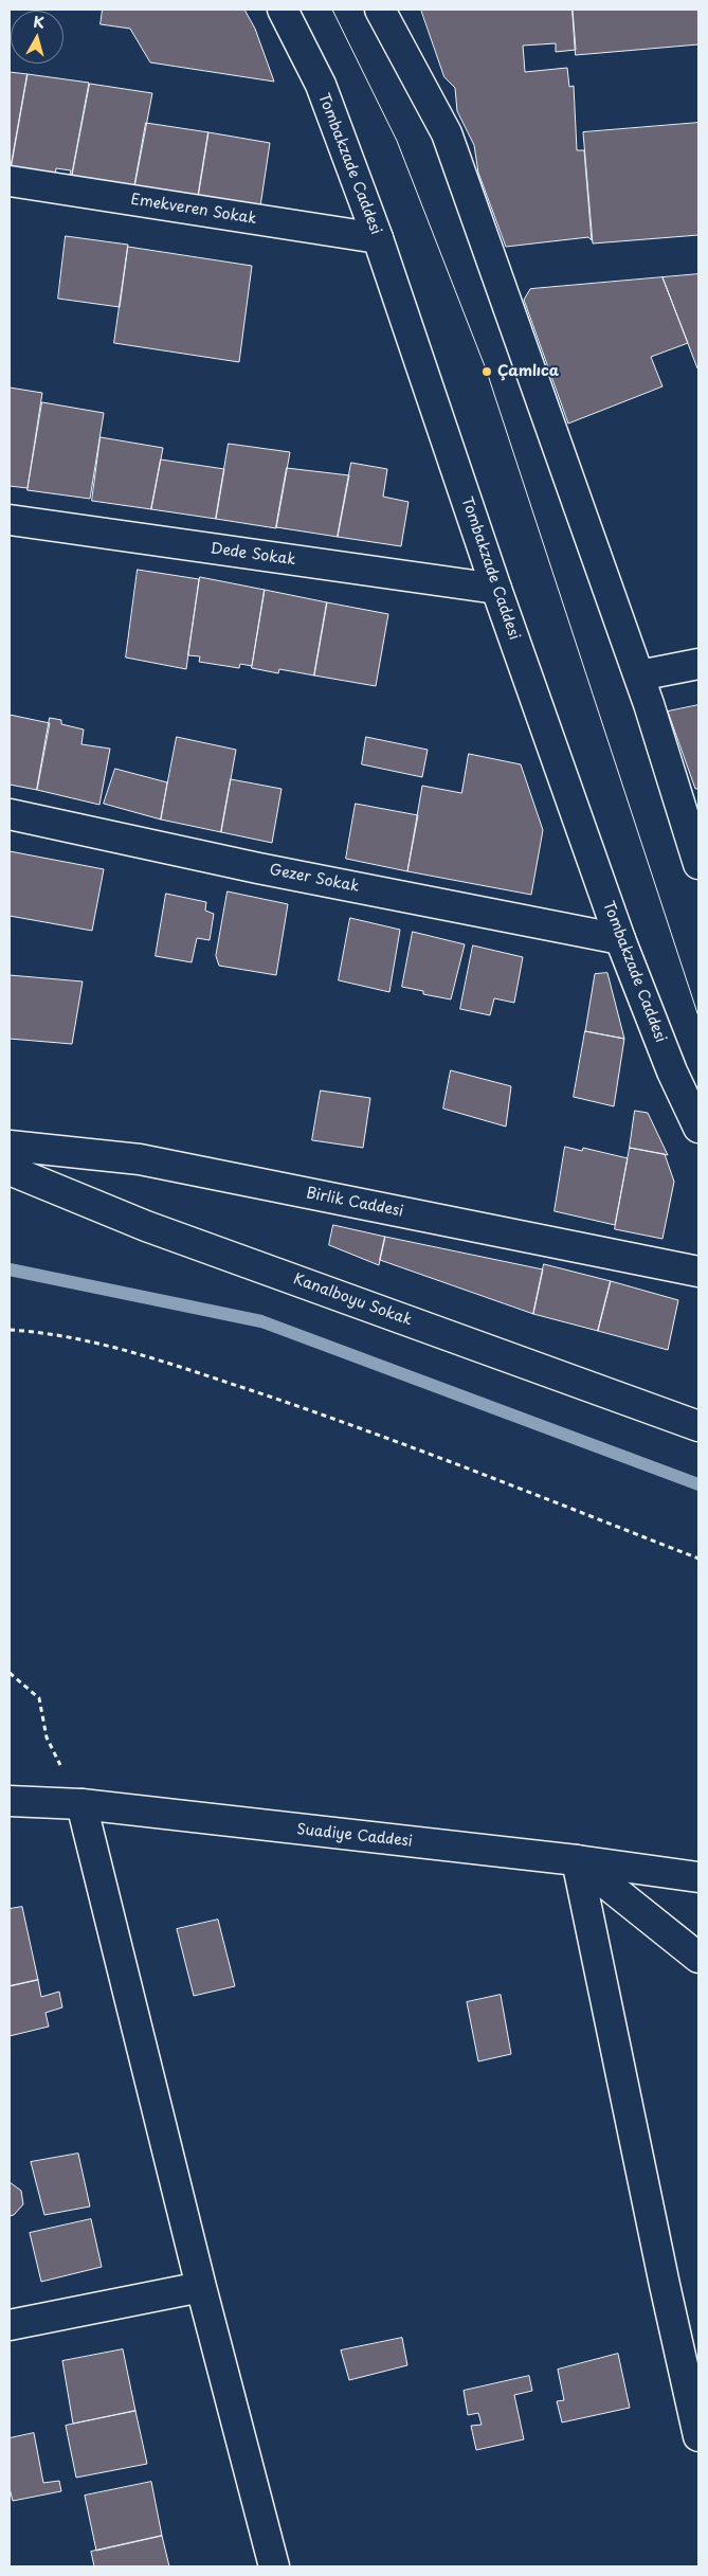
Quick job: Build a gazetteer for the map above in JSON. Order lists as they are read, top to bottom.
{
  "streets": {
    "street": [
      "Tombakzade Caddesi",
      "Emekveren Sokak",
      "Dede Sokak",
      "Gezer Sokak",
      "Birlik Caddesi",
      "Kanalboyu Sokak",
      "Suadiye Caddesi"
    ]
  },
  "crossings": [
    ["Tombakzade Caddesi", "Emekveren Sokak"],
    ["Tombakzade Caddesi", "Dede Sokak"],
    ["Tombakzade Caddesi", "Gezer Sokak"]
  ],
  "places": ["Çamlıca"],
  "north": "top"
}
